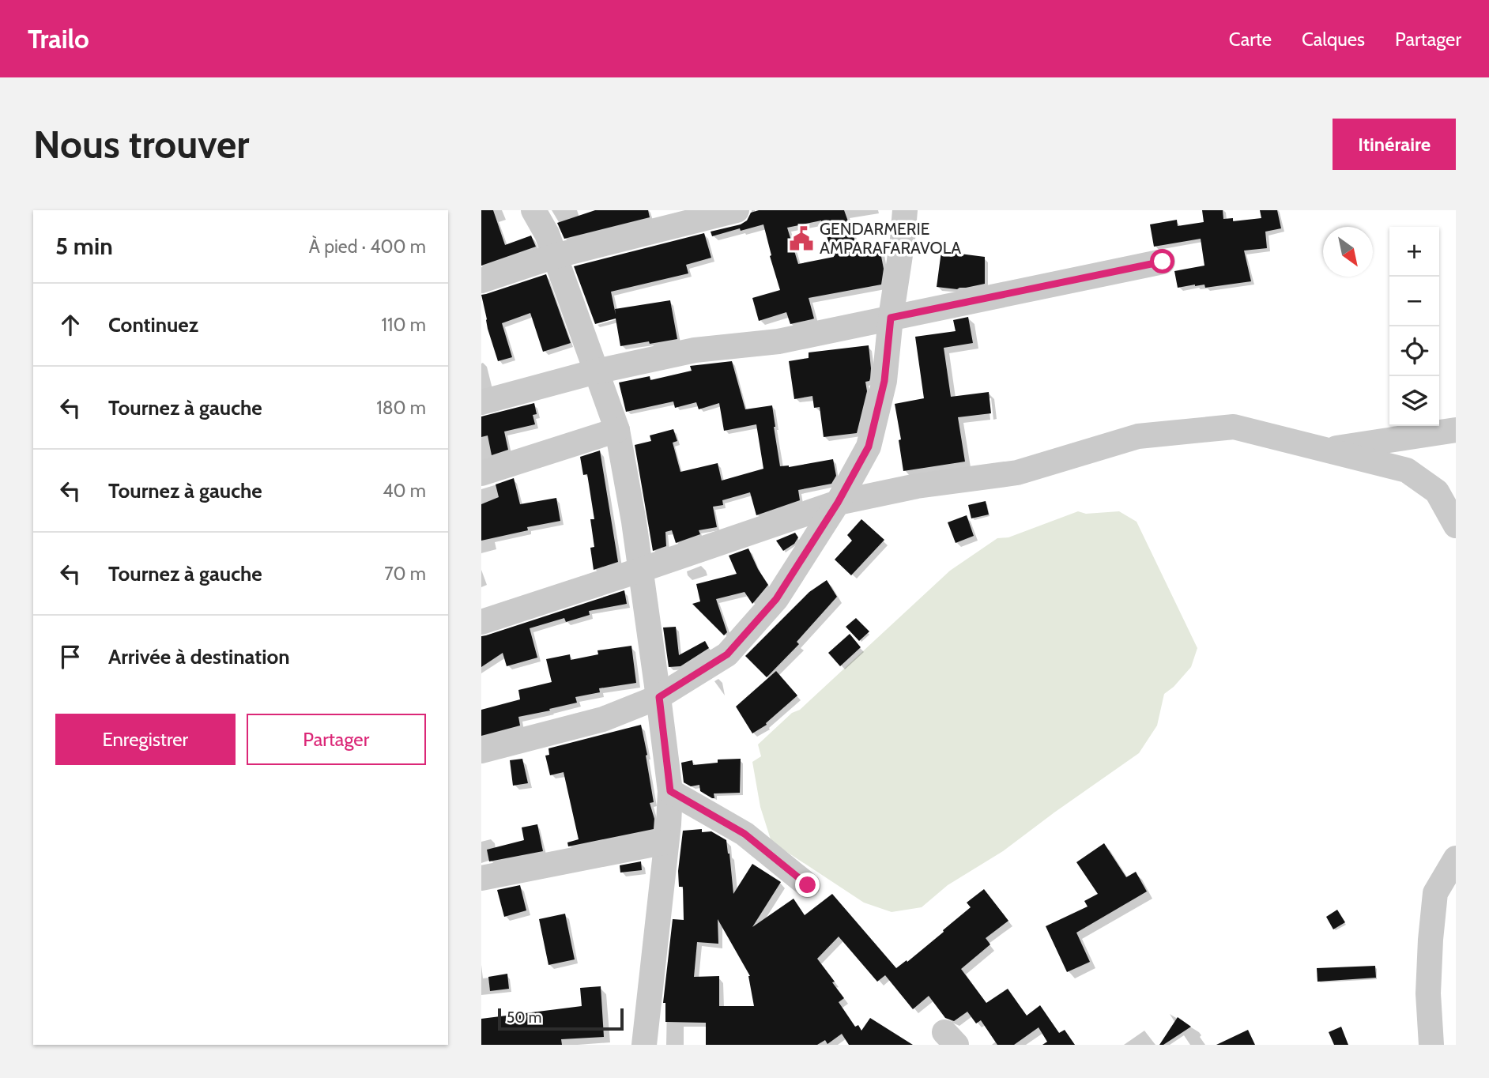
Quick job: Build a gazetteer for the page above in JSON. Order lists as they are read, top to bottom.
{
  "places": {
    "public building": ["GENDARMERIE AMPARAFARAVOLA"]
  },
  "scale_bar": "50 m",
  "north": "bottom right",
  "page": {
    "header": "Trailo",
    "nav": ["Carte", "Calques", "Partager"],
    "buttons": [
      "Itinéraire",
      ["Enregistrer", "Partager"]
    ],
    "title": "Nous trouver",
    "heading": ["5 min", "À pied · 400 m"],
    "map_buttons": ["+", "−"],
    "list": [
      ["Continuez", "110 m"],
      ["Tournez à gauche", "180 m"],
      ["Tournez à gauche", "40 m"],
      ["Tournez à gauche", "70 m"],
      "Arrivée à destination"
    ],
    "scale": "50 m"
  }
}
